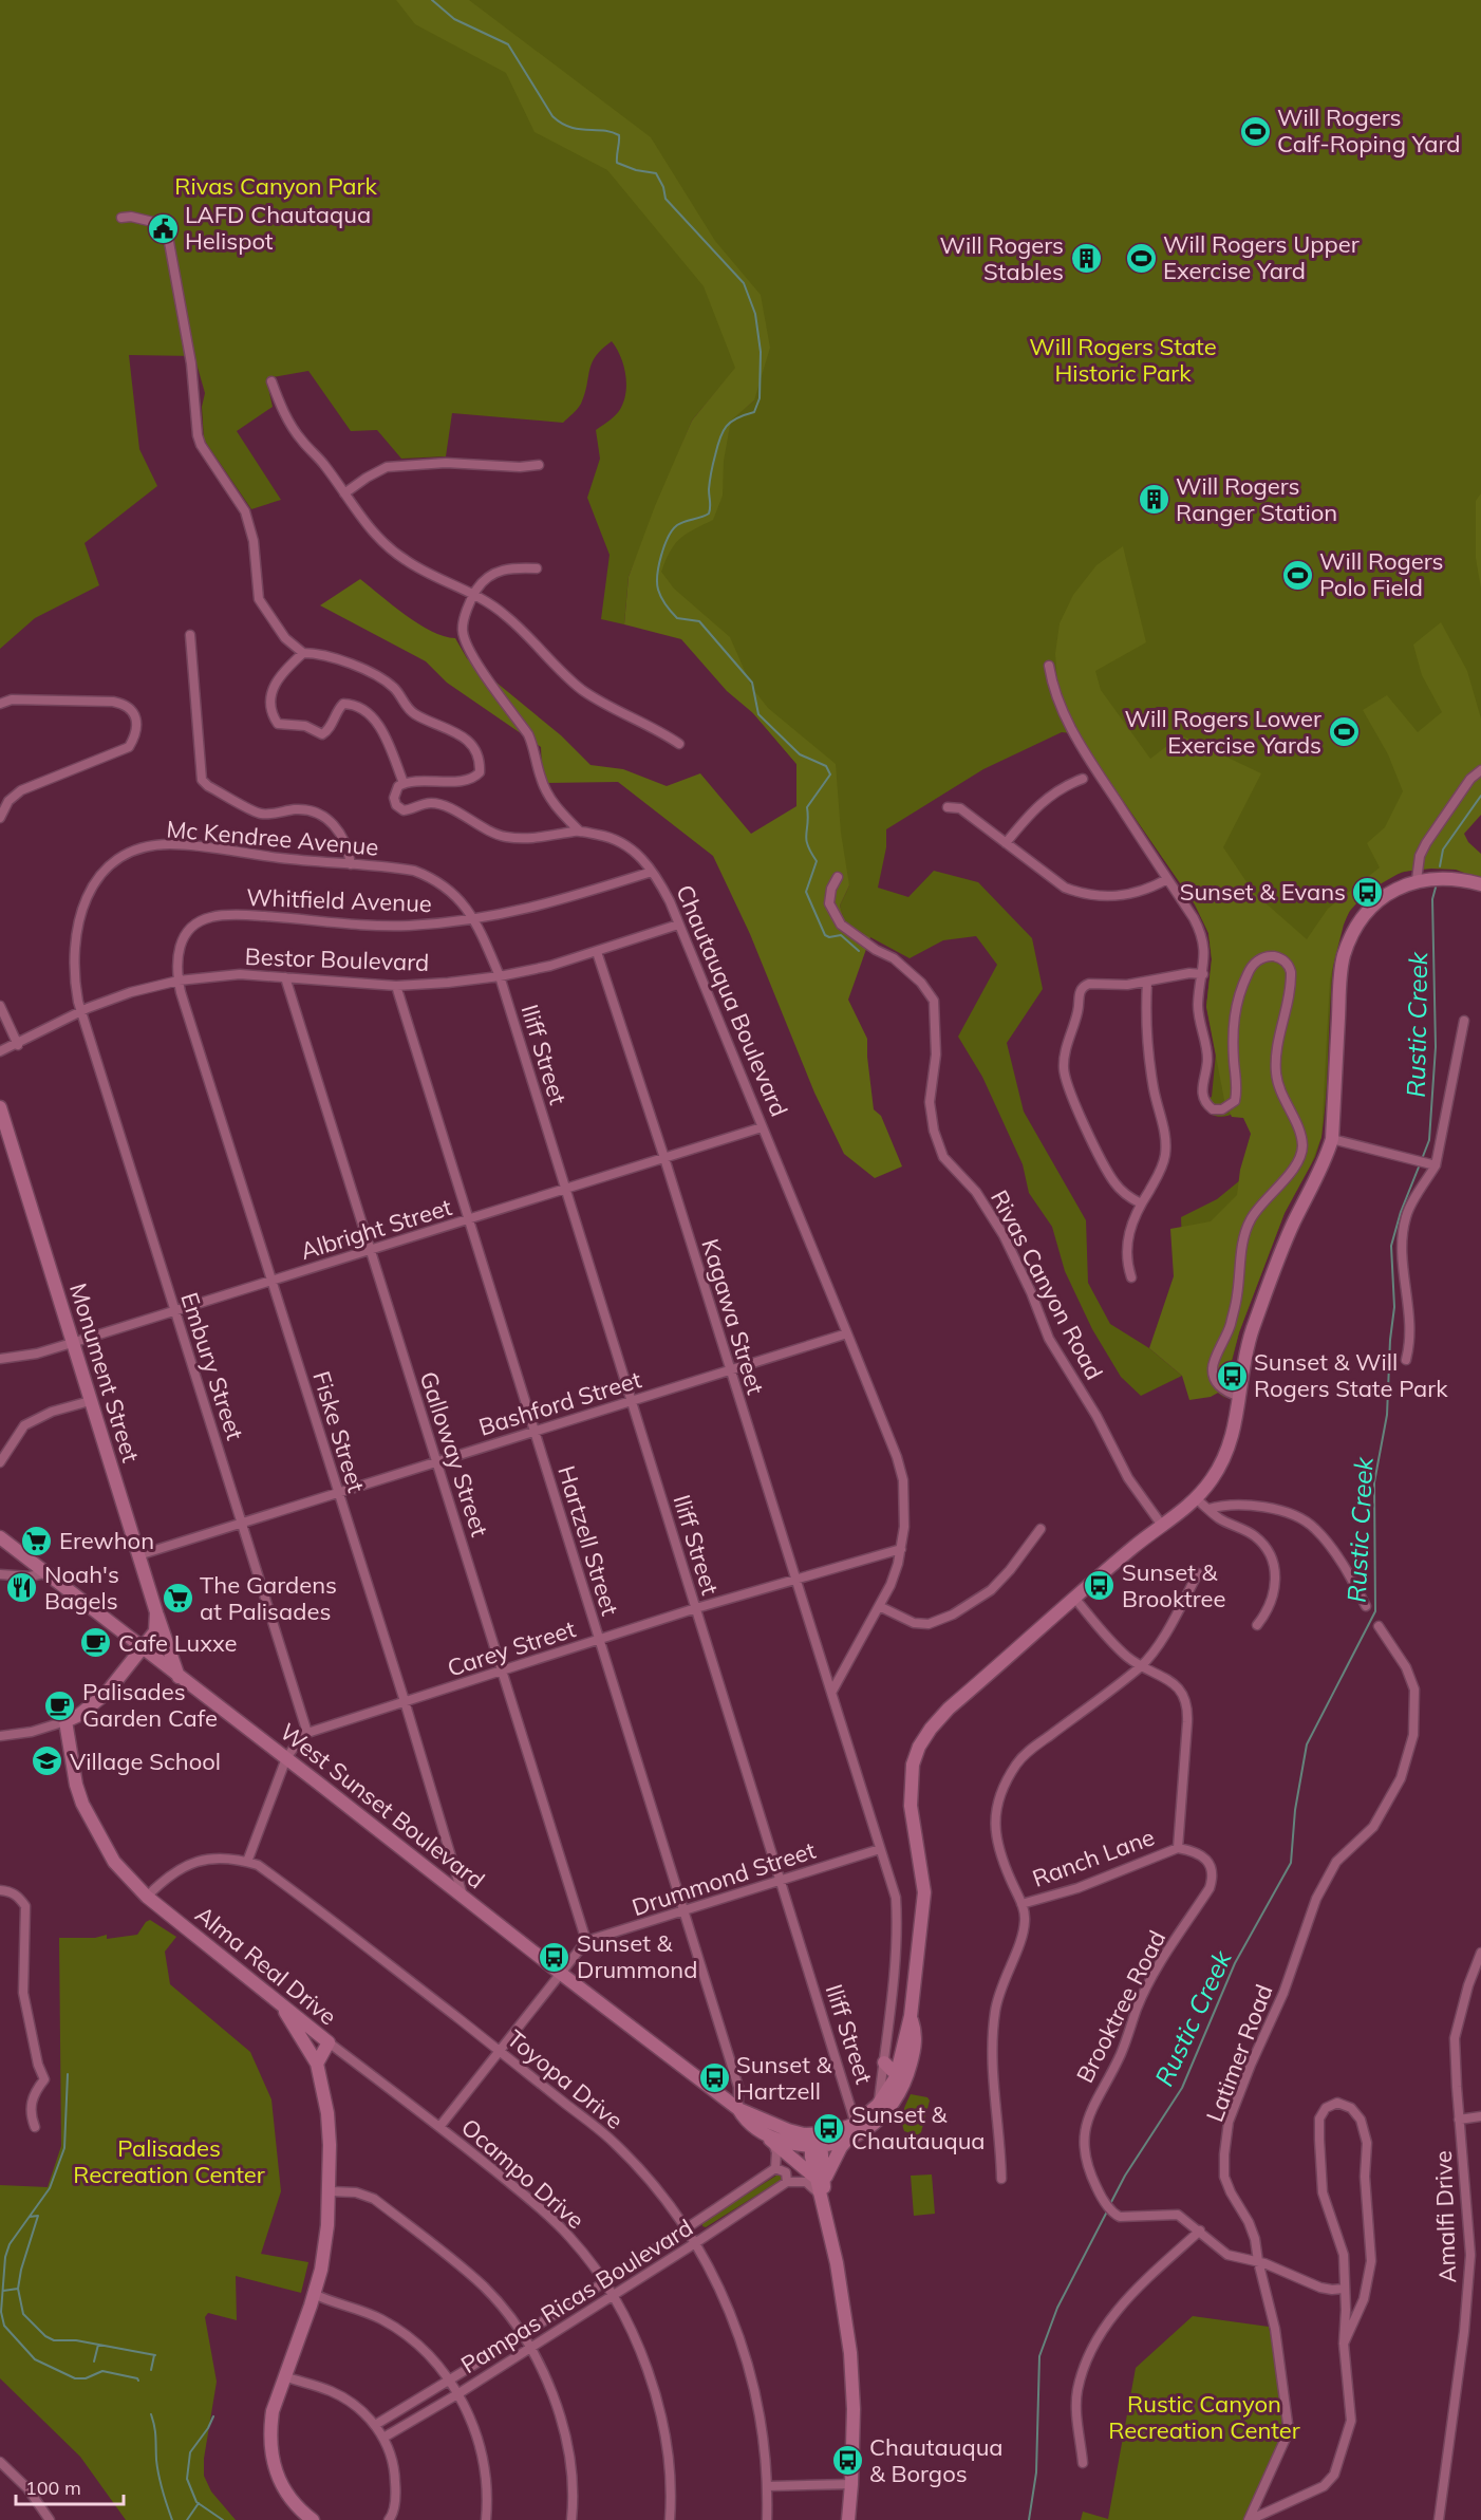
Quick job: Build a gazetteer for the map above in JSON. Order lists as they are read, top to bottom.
{
  "streets": {
    "main road": ["Monument Street", "West Sunset Boulevard", "Alma Real Drive"],
    "street": [
      "Mc Kendree Avenue",
      "Whitfield Avenue",
      "Bestor Boulevard",
      "Chautauqua Boulevard",
      "Iliff Street",
      "Albright Street",
      "Rivas Canyon Road",
      "Kagawa Street",
      "Embury Street",
      "Bashford Street",
      "Fiske Street",
      "Galloway Street",
      "Hartzell Street",
      "Carey Street",
      "Ranch Lane",
      "Drummond Street",
      "Brooktree Road",
      "Latimer Road",
      "Toyopa Drive",
      "Ocampo Drive",
      "Amalfi Drive",
      "Pampas Ricas Boulevard"
    ]
  },
  "crossings": [
    ["Mc Kendree Avenue", "Whitfield Avenue"],
    ["Mc Kendree Avenue", "Bestor Boulevard"],
    ["Mc Kendree Avenue", "Iliff Street"],
    ["Mc Kendree Avenue", "Embury Street"],
    ["Whitfield Avenue", "Bestor Boulevard"],
    ["Whitfield Avenue", "Chautauqua Boulevard"],
    ["Whitfield Avenue", "Fiske Street"],
    ["Bestor Boulevard", "Chautauqua Boulevard"],
    ["Bestor Boulevard", "Iliff Street"],
    ["Bestor Boulevard", "Kagawa Street"],
    ["Bestor Boulevard", "Embury Street"],
    ["Bestor Boulevard", "Fiske Street"],
    ["Bestor Boulevard", "Galloway Street"],
    ["Bestor Boulevard", "Hartzell Street"],
    ["Chautauqua Boulevard", "Albright Street"],
    ["Chautauqua Boulevard", "Kagawa Street"],
    ["Chautauqua Boulevard", "Bashford Street"],
    ["Chautauqua Boulevard", "Carey Street"],
    ["Iliff Street", "Albright Street"],
    ["Iliff Street", "Bashford Street"],
    ["Iliff Street", "Carey Street"],
    ["Iliff Street", "West Sunset Boulevard"],
    ["Iliff Street", "Drummond Street"],
    ["Albright Street", "Kagawa Street"],
    ["Albright Street", "Embury Street"],
    ["Albright Street", "Monument Street"],
    ["Albright Street", "Fiske Street"],
    ["Albright Street", "Galloway Street"],
    ["Albright Street", "Hartzell Street"],
    ["Rivas Canyon Road", "West Sunset Boulevard"],
    ["Kagawa Street", "Bashford Street"],
    ["Kagawa Street", "Carey Street"],
    ["Embury Street", "Bashford Street"],
    ["Embury Street", "Carey Street"],
    ["Monument Street", "Bashford Street"],
    ["Monument Street", "West Sunset Boulevard"],
    ["Bashford Street", "Fiske Street"],
    ["Bashford Street", "Galloway Street"],
    ["Bashford Street", "Hartzell Street"],
    ["Fiske Street", "Carey Street"],
    ["Fiske Street", "West Sunset Boulevard"],
    ["Galloway Street", "Carey Street"],
    ["Galloway Street", "Drummond Street"],
    ["Hartzell Street", "Carey Street"],
    ["Hartzell Street", "West Sunset Boulevard"],
    ["Hartzell Street", "Drummond Street"],
    ["Ranch Lane", "Brooktree Road"],
    ["Alma Real Drive", "Toyopa Drive"],
    ["Alma Real Drive", "Ocampo Drive"],
    ["Brooktree Road", "Latimer Road"],
    ["Toyopa Drive", "Pampas Ricas Boulevard"],
    ["Ocampo Drive", "Pampas Ricas Boulevard"]
  ],
  "water": ["Rustic Creek"],
  "parks": [
    "Rivas Canyon Park",
    "Will Rogers State Historic Park",
    "Palisades Recreation Center",
    "Rustic Canyon Recreation Center"
  ],
  "places": {
    "sports": [
      "Will Rogers Calf-Roping Yard",
      "Will Rogers Upper Exercise Yard",
      "Will Rogers Polo Field",
      "Will Rogers Lower Exercise Yards"
    ],
    "public building": ["LAFD Chautaqua Helispot"],
    "building": ["Will Rogers Stables", "Will Rogers Ranger Station"],
    "bus stop": [
      "Sunset & Evans",
      "Sunset & Will Rogers State Park",
      "Sunset & Brooktree",
      "Sunset & Drummond",
      "Sunset & Hartzell",
      "Sunset & Chautauqua",
      "Chautauqua & Borgos"
    ],
    "supermarket": ["Erewhon", "The Gardens at Palisades"],
    "restaurant": ["Noah's Bagels"],
    "cafe": ["Cafe Luxxe", "Palisades Garden Cafe"],
    "school or university": ["Village School"]
  },
  "scale_bar": "100 m"
}
